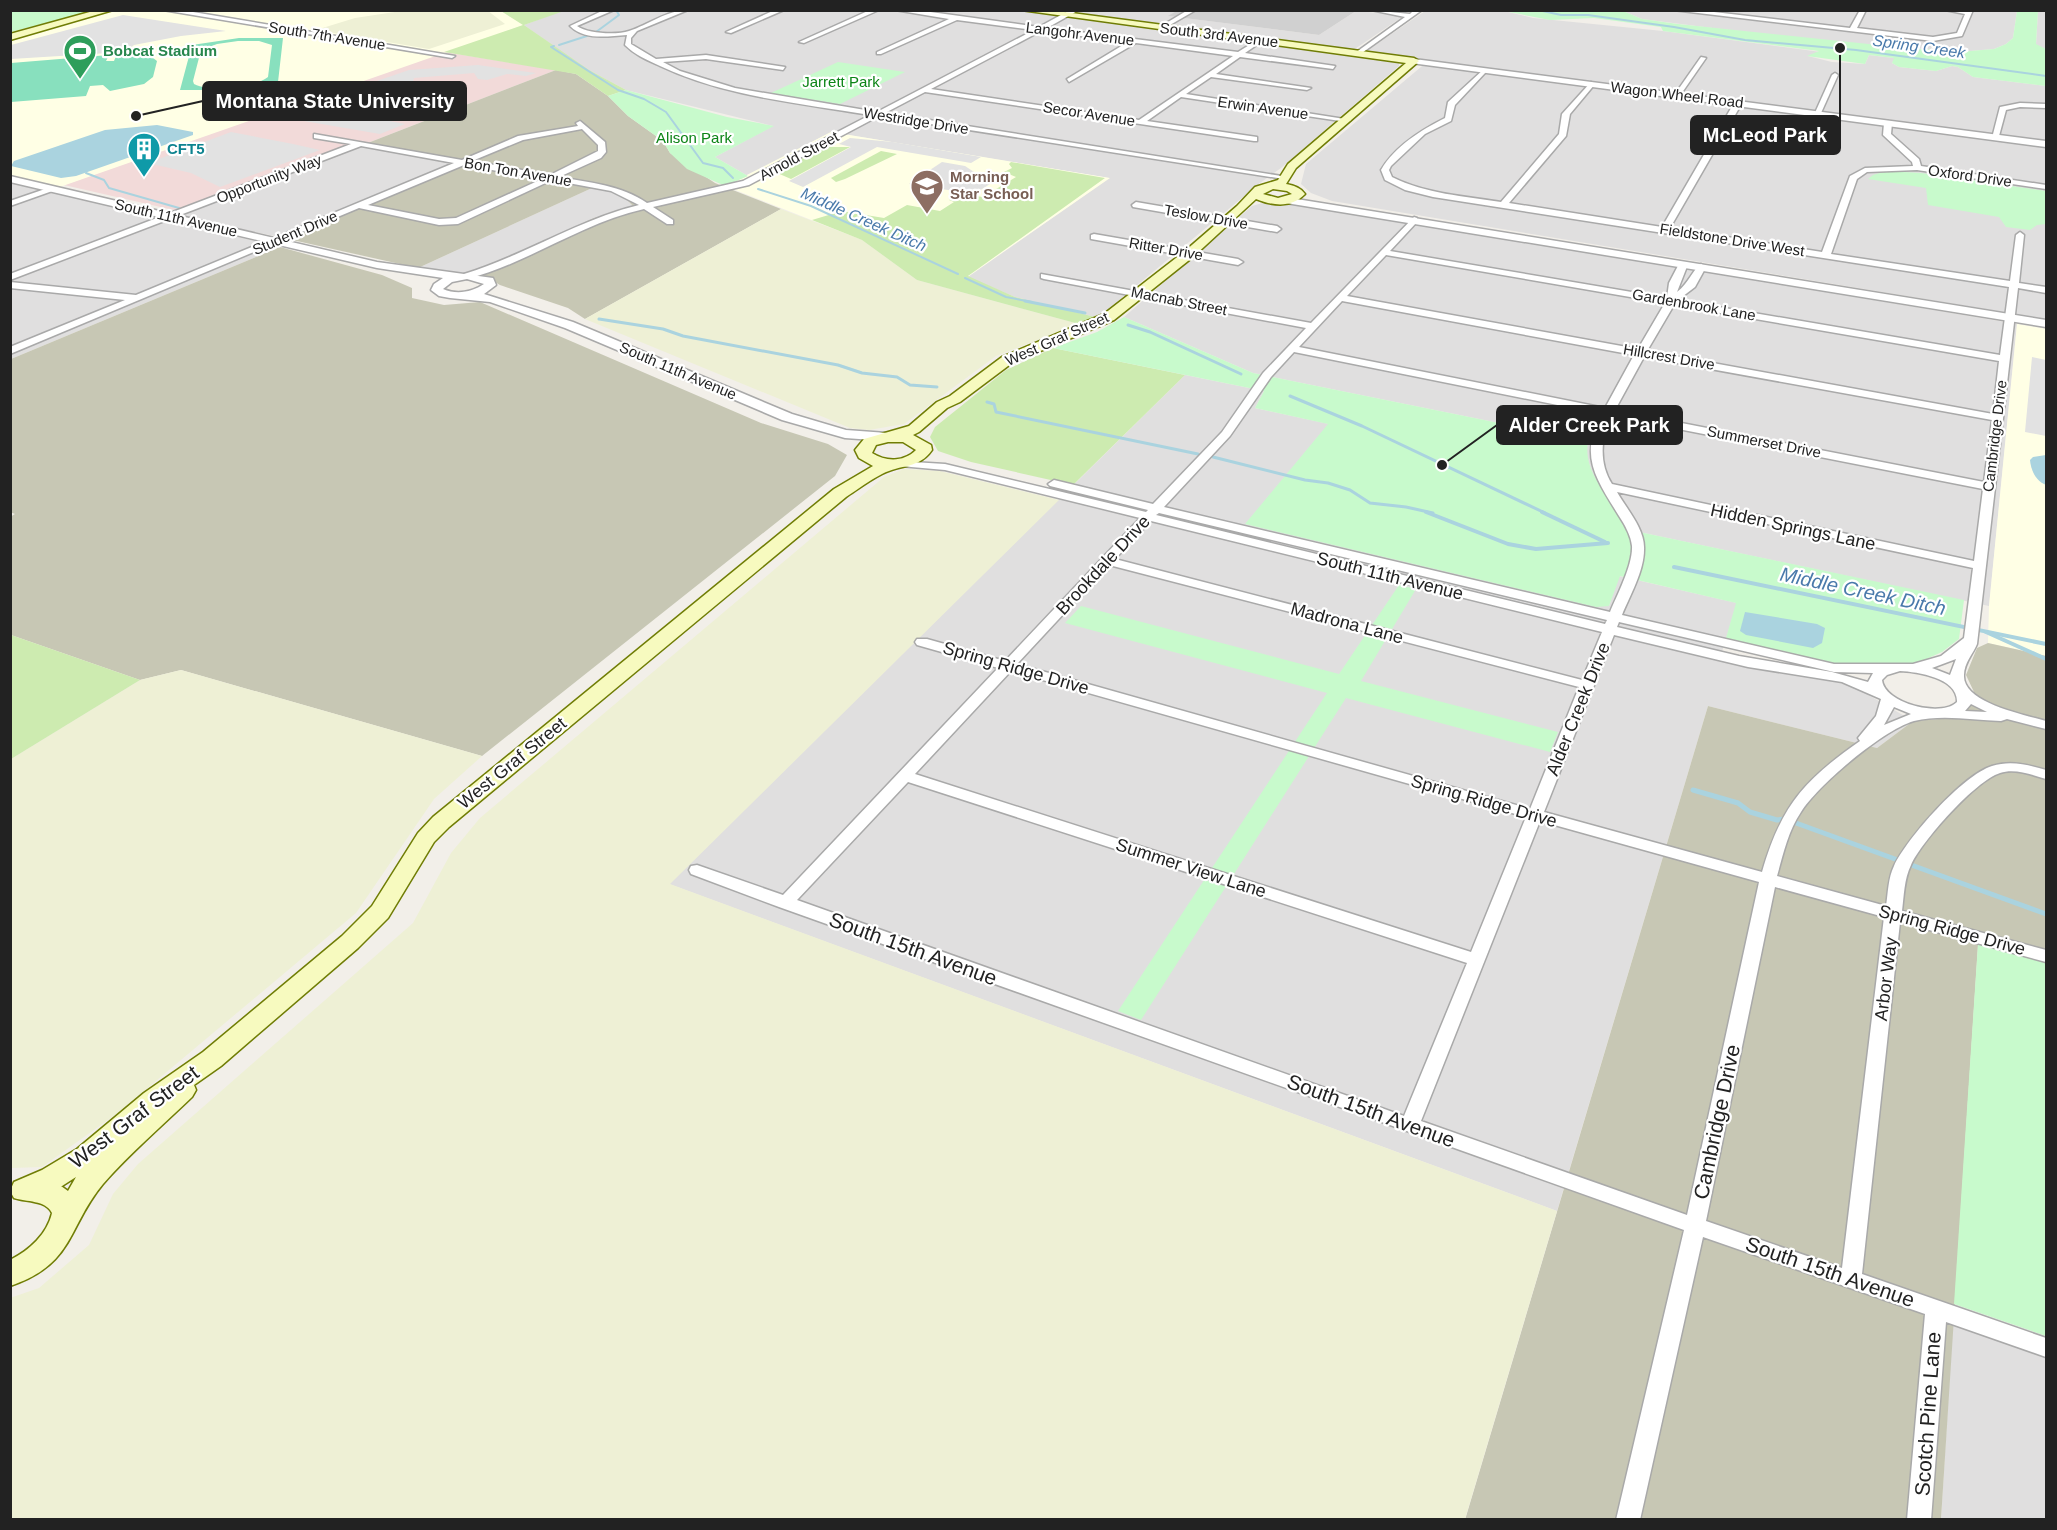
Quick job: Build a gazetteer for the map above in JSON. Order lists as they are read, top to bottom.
{
  "streets": {
    "main road": ["South 3rd Avenue", "West Graf Street"],
    "street": [
      "Langohr Avenue",
      "South 7th Avenue",
      "Wagon Wheel Road",
      "Erwin Avenue",
      "Secor Avenue",
      "Westridge Drive",
      "Arnold Street",
      "Bon Ton Avenue",
      "Oxford Drive",
      "Opportunity Way",
      "Teslow Drive",
      "South 11th Avenue",
      "Student Drive",
      "Fieldstone Drive West",
      "Ritter Drive",
      "Macnab Street",
      "Gardenbrook Lane",
      "Hillcrest Drive",
      "Cambridge Drive",
      "Summerset Drive",
      "Hidden Springs Lane",
      "Brookdale Drive",
      "Madrona Lane",
      "Spring Ridge Drive",
      "Alder Creek Drive",
      "Summer View Lane",
      "South 15th Avenue",
      "Arbor Way",
      "Scotch Pine Lane"
    ]
  },
  "crossings": [
    ["Langohr Avenue", "Arnold Street"],
    ["South 3rd Avenue", "Wagon Wheel Road"],
    ["South 3rd Avenue", "Arnold Street"],
    ["Wagon Wheel Road", "Oxford Drive"],
    ["Wagon Wheel Road", "Fieldstone Drive West"],
    ["Secor Avenue", "Arnold Street"],
    ["Westridge Drive", "Arnold Street"],
    ["Arnold Street", "Bon Ton Avenue"],
    ["Arnold Street", "South 11th Avenue"],
    ["Bon Ton Avenue", "Opportunity Way"],
    ["Bon Ton Avenue", "Student Drive"],
    ["Opportunity Way", "South 11th Avenue"],
    ["Teslow Drive", "West Graf Street"],
    ["South 11th Avenue", "Student Drive"],
    ["South 11th Avenue", "West Graf Street"],
    ["South 11th Avenue", "Cambridge Drive"],
    ["South 11th Avenue", "Brookdale Drive"],
    ["South 11th Avenue", "Alder Creek Drive"],
    ["Fieldstone Drive West", "Cambridge Drive"],
    ["Ritter Drive", "West Graf Street"],
    ["Macnab Street", "West Graf Street"],
    ["Macnab Street", "Brookdale Drive"],
    ["Gardenbrook Lane", "Cambridge Drive"],
    ["Gardenbrook Lane", "Brookdale Drive"],
    ["Gardenbrook Lane", "Alder Creek Drive"],
    ["Hillcrest Drive", "Cambridge Drive"],
    ["Hillcrest Drive", "Brookdale Drive"],
    ["Hillcrest Drive", "Alder Creek Drive"],
    ["Cambridge Drive", "Summerset Drive"],
    ["Cambridge Drive", "Hidden Springs Lane"],
    ["Cambridge Drive", "Spring Ridge Drive"],
    ["Cambridge Drive", "South 15th Avenue"],
    ["Summerset Drive", "Brookdale Drive"],
    ["Summerset Drive", "Alder Creek Drive"],
    ["Hidden Springs Lane", "Alder Creek Drive"],
    ["Brookdale Drive", "Madrona Lane"],
    ["Brookdale Drive", "Spring Ridge Drive"],
    ["Brookdale Drive", "Summer View Lane"],
    ["Brookdale Drive", "South 15th Avenue"],
    ["Madrona Lane", "Alder Creek Drive"],
    ["Spring Ridge Drive", "Alder Creek Drive"],
    ["Spring Ridge Drive", "Arbor Way"],
    ["Alder Creek Drive", "Summer View Lane"],
    ["Alder Creek Drive", "South 15th Avenue"],
    ["South 15th Avenue", "Arbor Way"],
    ["South 15th Avenue", "Scotch Pine Lane"]
  ],
  "water": ["Spring Creek", "Middle Creek Ditch"],
  "parks": ["Jarrett Park", "Alison Park"],
  "places": {
    "other": ["McLeod Park", "Montana State University", "Alder Creek Park"],
    "sports": ["Bobcat Stadium"],
    "building": ["CFT5"],
    "school or university": ["Morning Star School"]
  }
}
